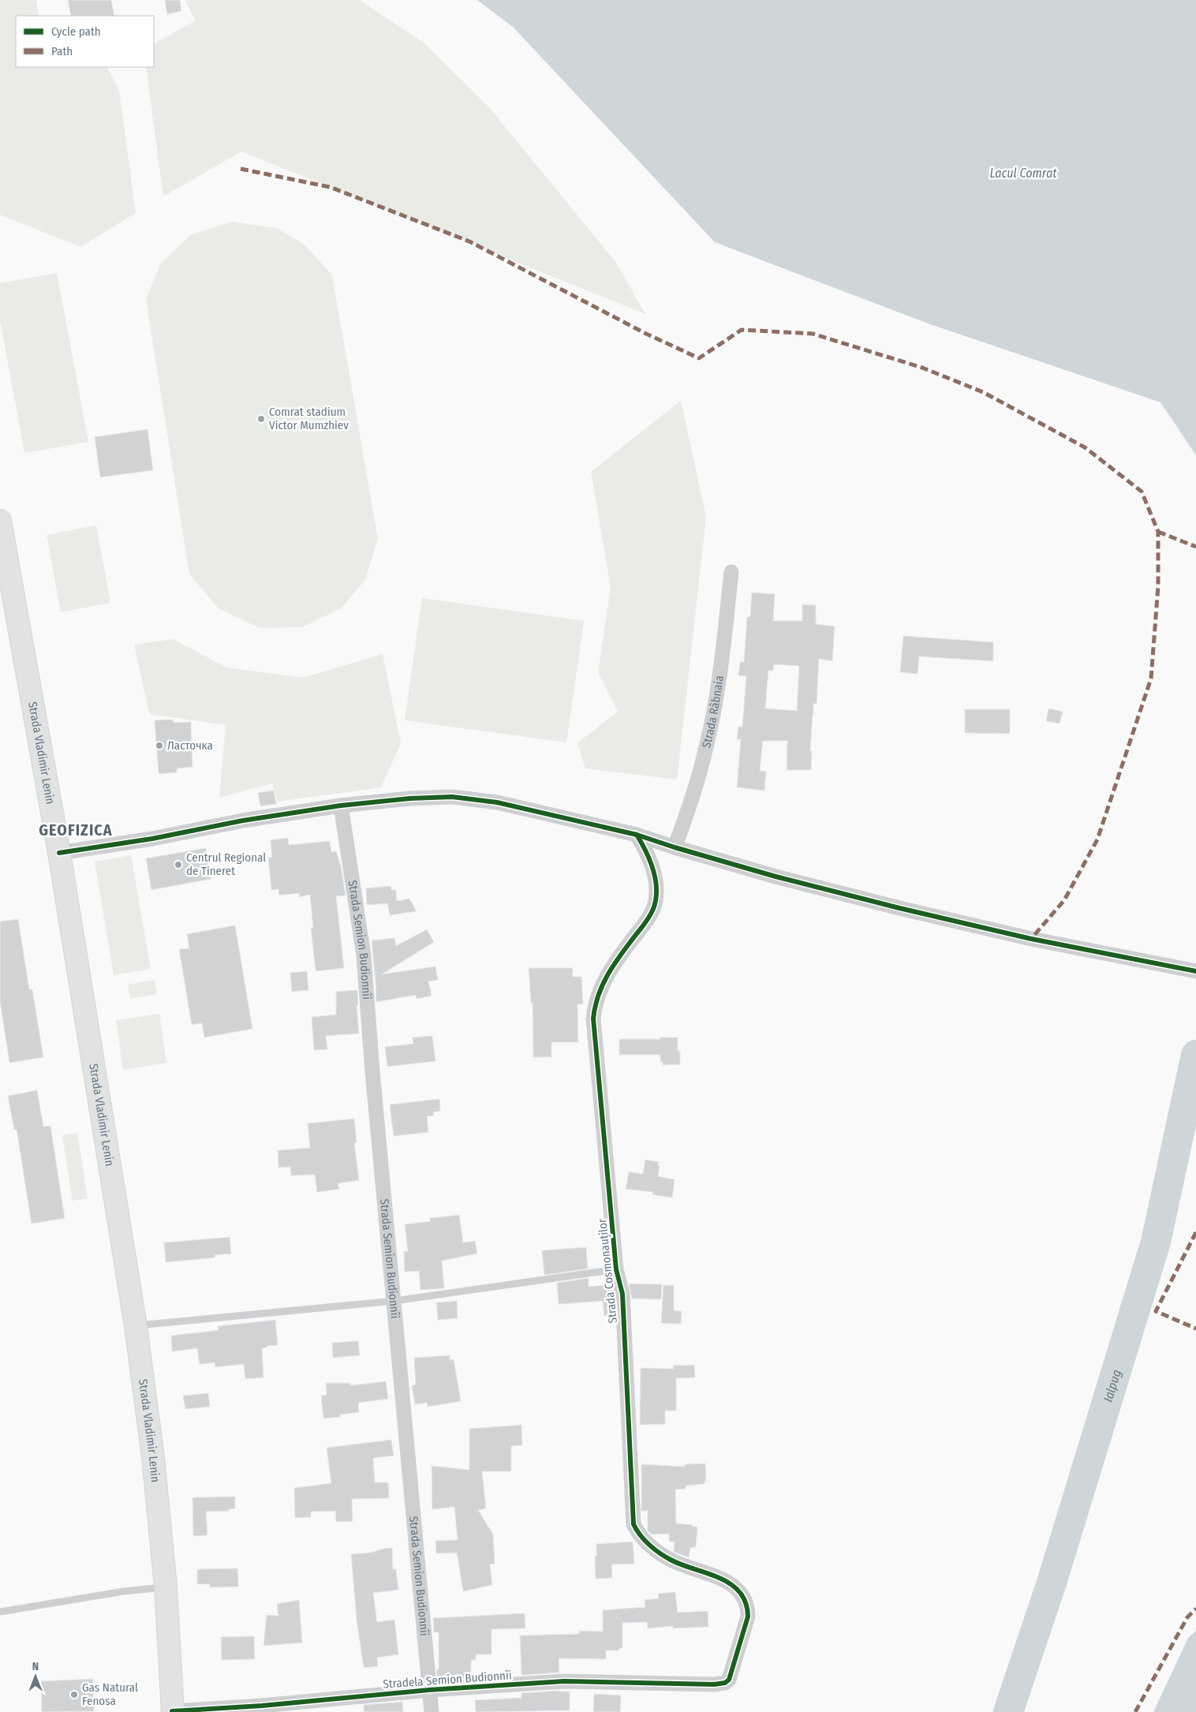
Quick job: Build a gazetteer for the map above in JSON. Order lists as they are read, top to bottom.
{
  "streets": {
    "main road": ["Strada Vladimir Lenin"],
    "street": [
      "Strada Râbnaia",
      "Strada Semion Budionnîi",
      "Strada Cosmonauților",
      "Stradela Semion Budionnîi"
    ]
  },
  "crossings": [
    ["Strada Vladimir Lenin", "Stradela Semion Budionnîi"],
    ["Strada Semion Budionnîi", "Stradela Semion Budionnîi"],
    ["Strada Cosmonauților", "Stradela Semion Budionnîi"]
  ],
  "districts": ["GEOFIZICA"],
  "water": ["Lacul Comrat", "Ialpug"],
  "places": [
    "Comrat stadium Victor Mumzhiev",
    "Ласточка",
    "Centrul Regional de Tineret",
    "Gas Natural Fenosa"
  ],
  "legend": ["Cycle path", "Path"],
  "north": "top"
}
